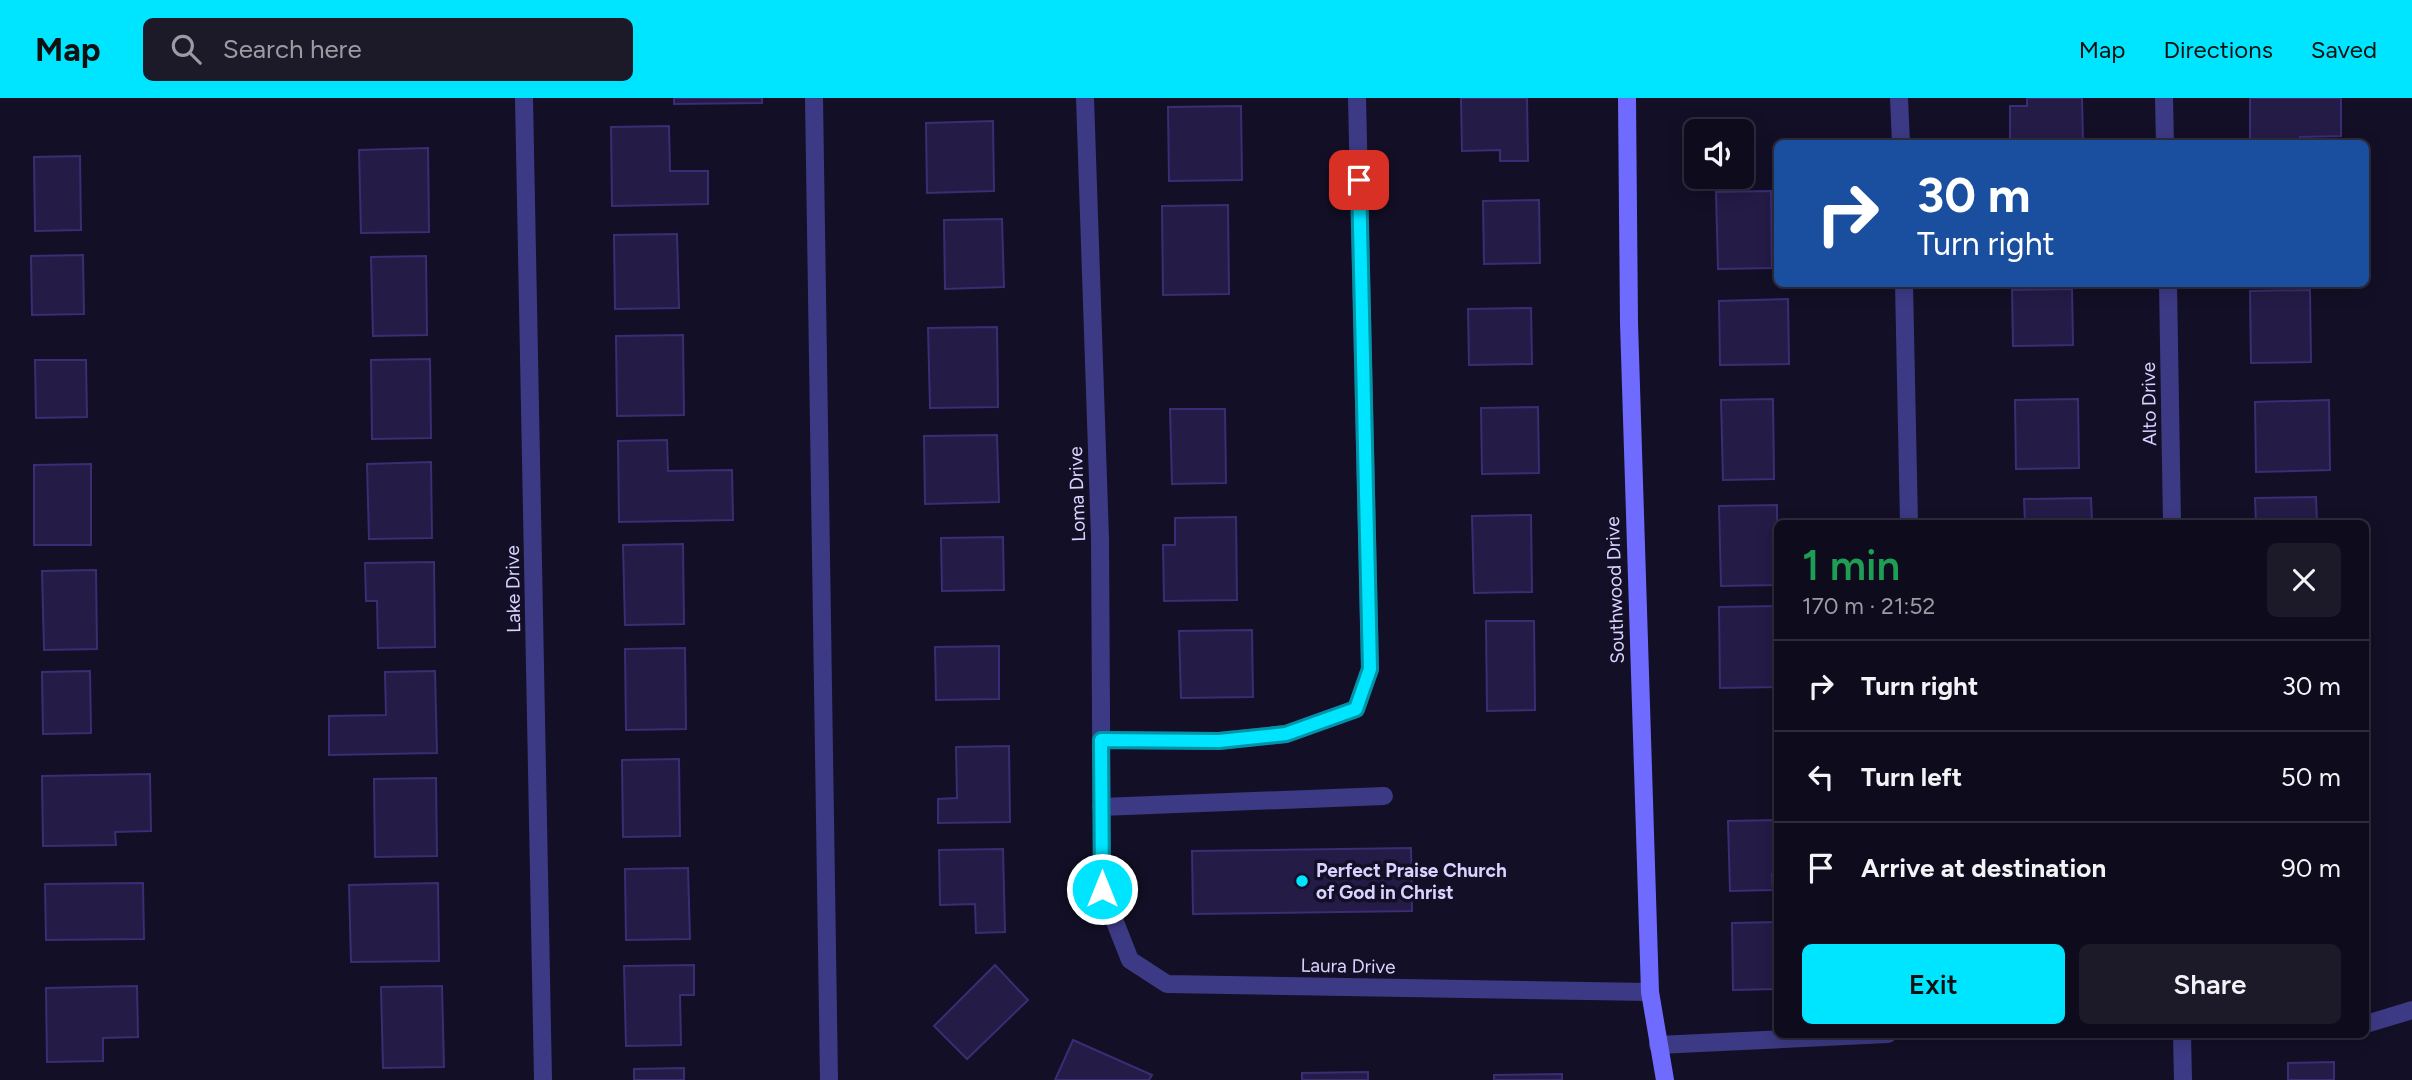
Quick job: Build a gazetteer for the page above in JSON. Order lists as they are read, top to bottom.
{
  "streets": {
    "street": [
      "Alto Drive",
      "Loma Drive",
      "Lake Drive",
      "Southwood Drive",
      "Laura Drive"
    ]
  },
  "crossings": [
    ["Loma Drive", "Laura Drive"],
    ["Southwood Drive", "Laura Drive"]
  ],
  "places": ["Perfect Praise Church of God in Christ"],
  "page": {
    "header": "Map",
    "search": "Search here",
    "nav": ["Map", "Directions", "Saved"],
    "turn": ["30 m", "Turn right"],
    "heading": ["1 min", "170 m · 21:52"],
    "list": [
      {
        "name": "Turn right",
        "value": "30 m"
      },
      {
        "name": "Turn left",
        "value": "50 m"
      },
      {
        "name": "Arrive at destination",
        "value": "90 m"
      }
    ],
    "buttons": ["Exit", "Share"]
  }
}
